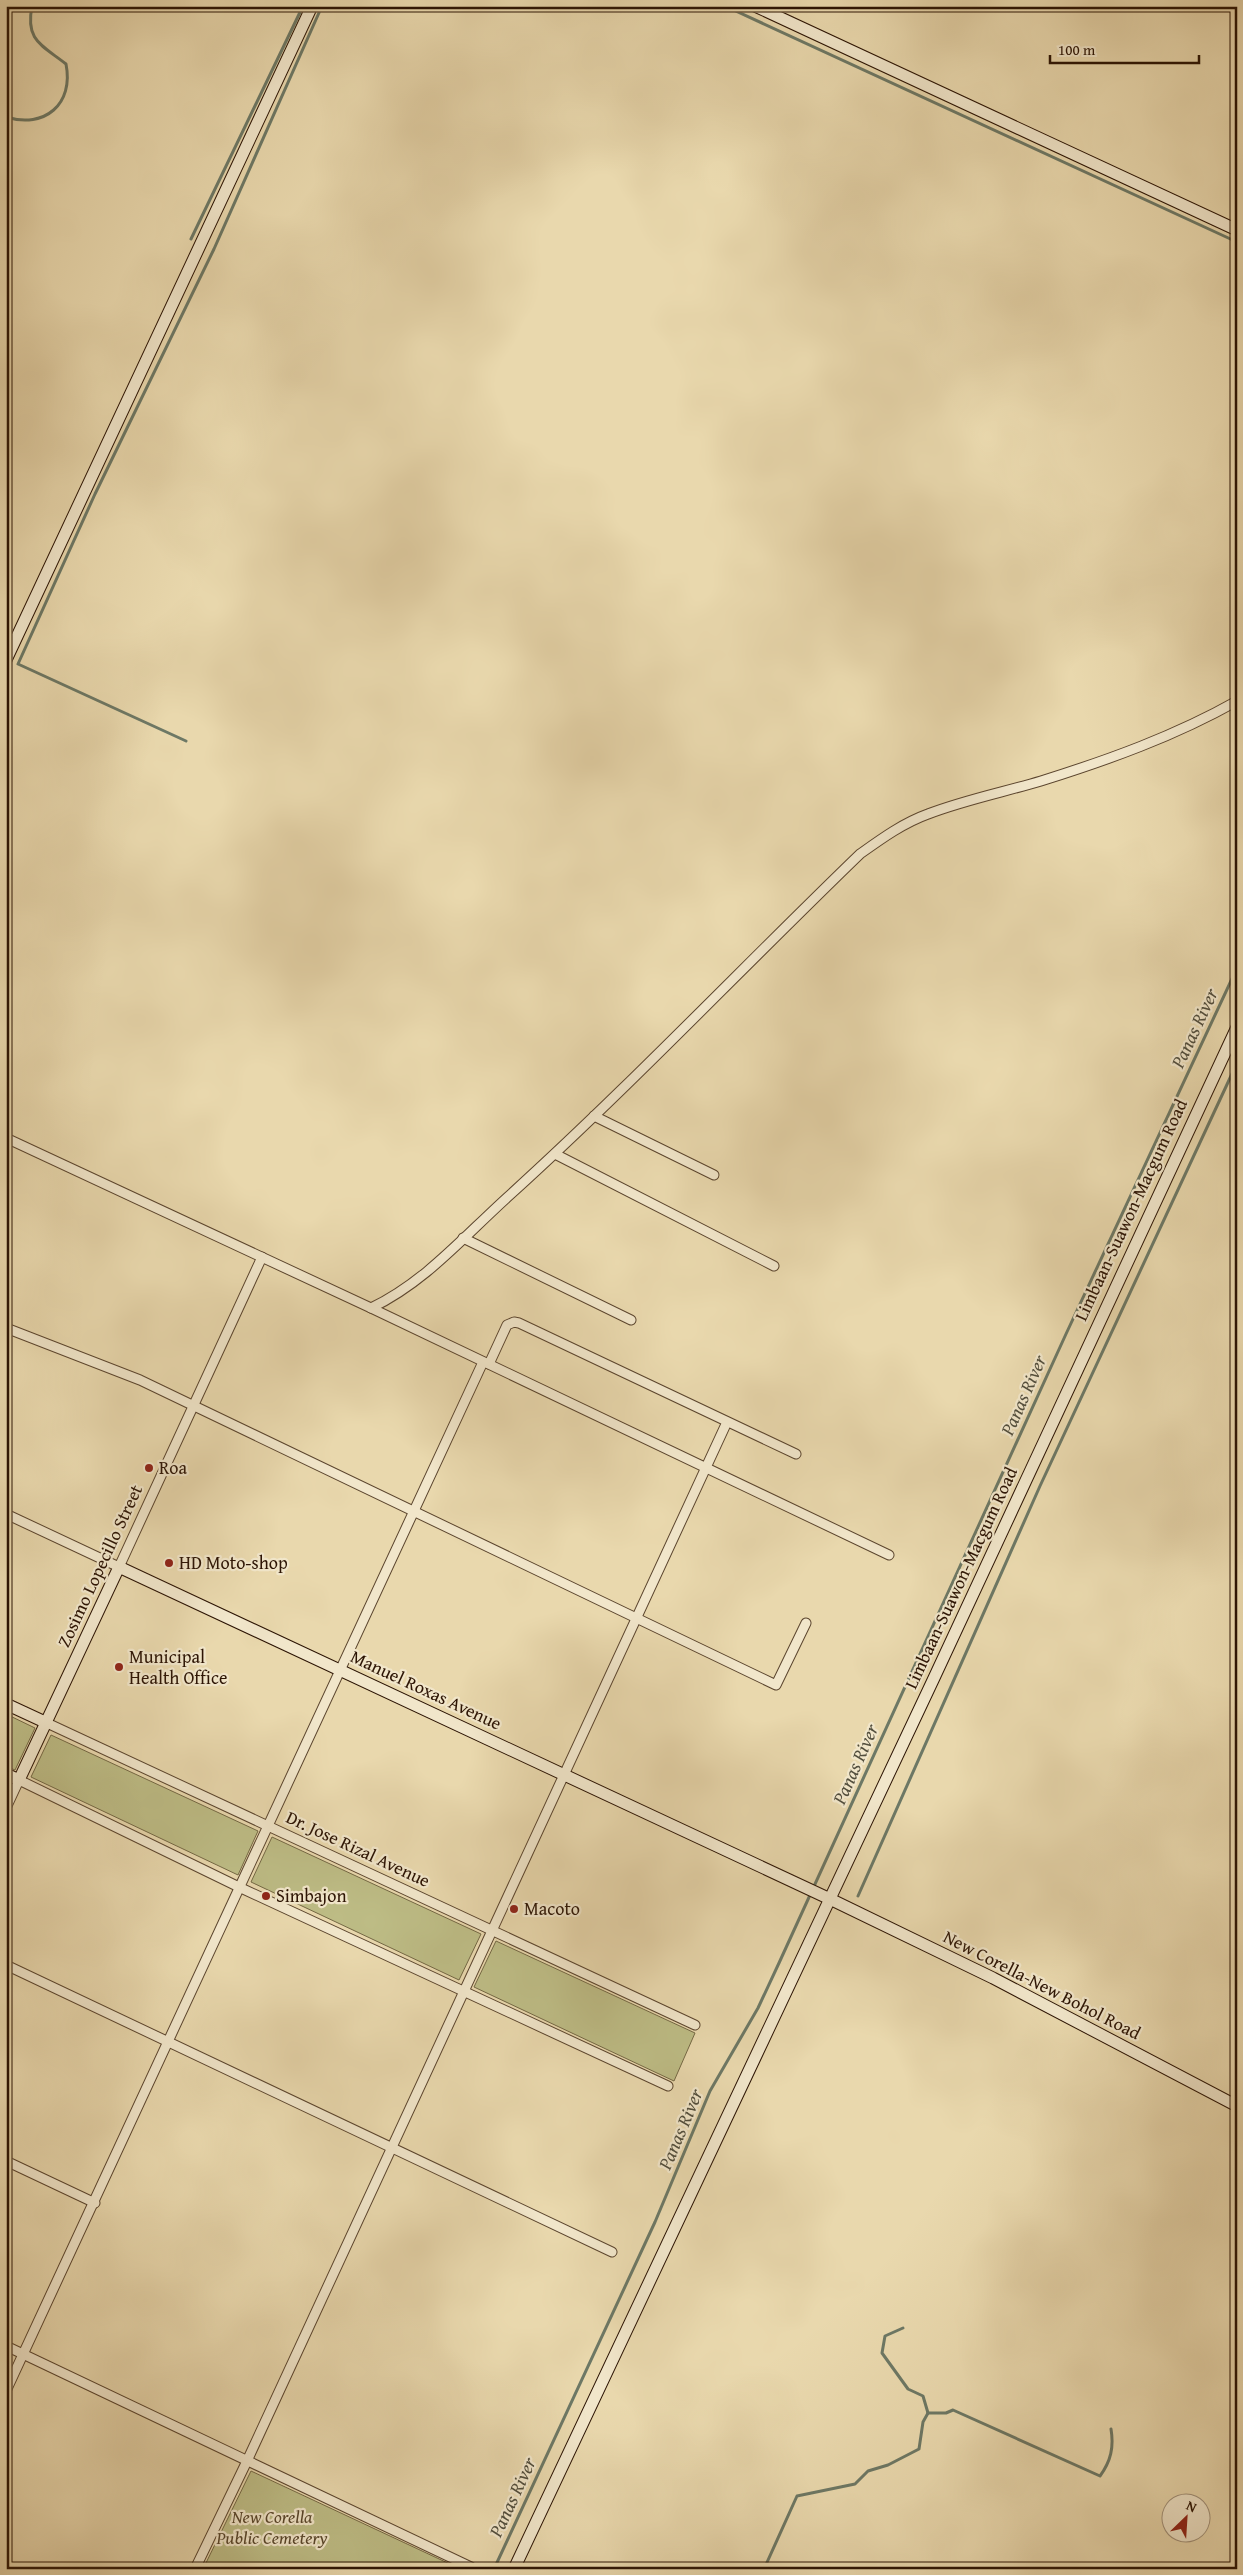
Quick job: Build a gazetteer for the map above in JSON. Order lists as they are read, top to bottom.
{
  "streets": {
    "street": [
      "Limbaan-Suawon-Macgum Road",
      "Zosimo Lopecillo Street",
      "Manuel Roxas Avenue",
      "Dr. Jose Rizal Avenue",
      "New Corella-New Bohol Road"
    ]
  },
  "crossings": [
    ["Limbaan-Suawon-Macgum Road", "Manuel Roxas Avenue"],
    ["Limbaan-Suawon-Macgum Road", "New Corella-New Bohol Road"],
    ["Zosimo Lopecillo Street", "Manuel Roxas Avenue"],
    ["Zosimo Lopecillo Street", "Dr. Jose Rizal Avenue"],
    ["Manuel Roxas Avenue", "New Corella-New Bohol Road"]
  ],
  "water": ["Panas River"],
  "parks": ["New Corella Public Cemetery"],
  "places": [
    "Roa",
    "HD Moto-shop",
    "Municipal Health Office",
    "Simbajon",
    "Macoto"
  ],
  "scale_bar": "100 m",
  "north": "top right"
}
